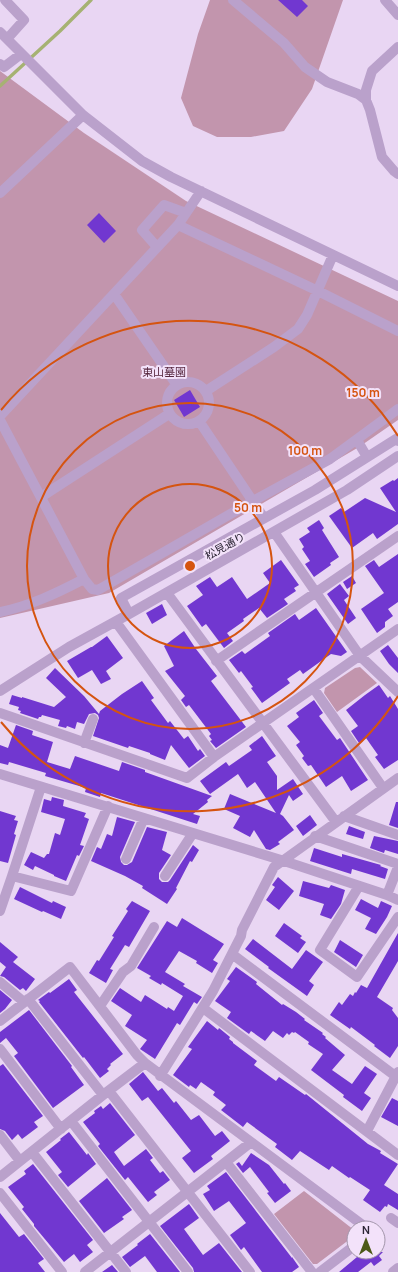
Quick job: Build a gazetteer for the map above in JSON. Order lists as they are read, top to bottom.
{
  "streets": {
    "street": ["松見通り"]
  },
  "parks": ["東山墓園"],
  "north": "top",
  "rings": ["150 m", "100 m", "50 m"]
}
